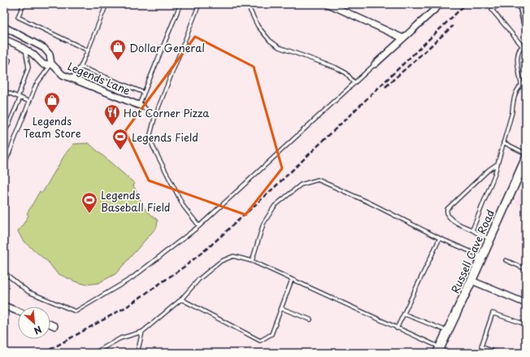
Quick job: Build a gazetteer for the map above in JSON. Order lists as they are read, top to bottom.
{
  "streets": {
    "street": ["Legends Lane", "Russell Cave Road"]
  },
  "places": {
    "shop": ["Dollar General", "Legends Team Store"],
    "restaurant": ["Hot Corner Pizza"],
    "sports": ["Legends Field", "Legends Baseball Field"]
  },
  "north": "bottom right"
}
